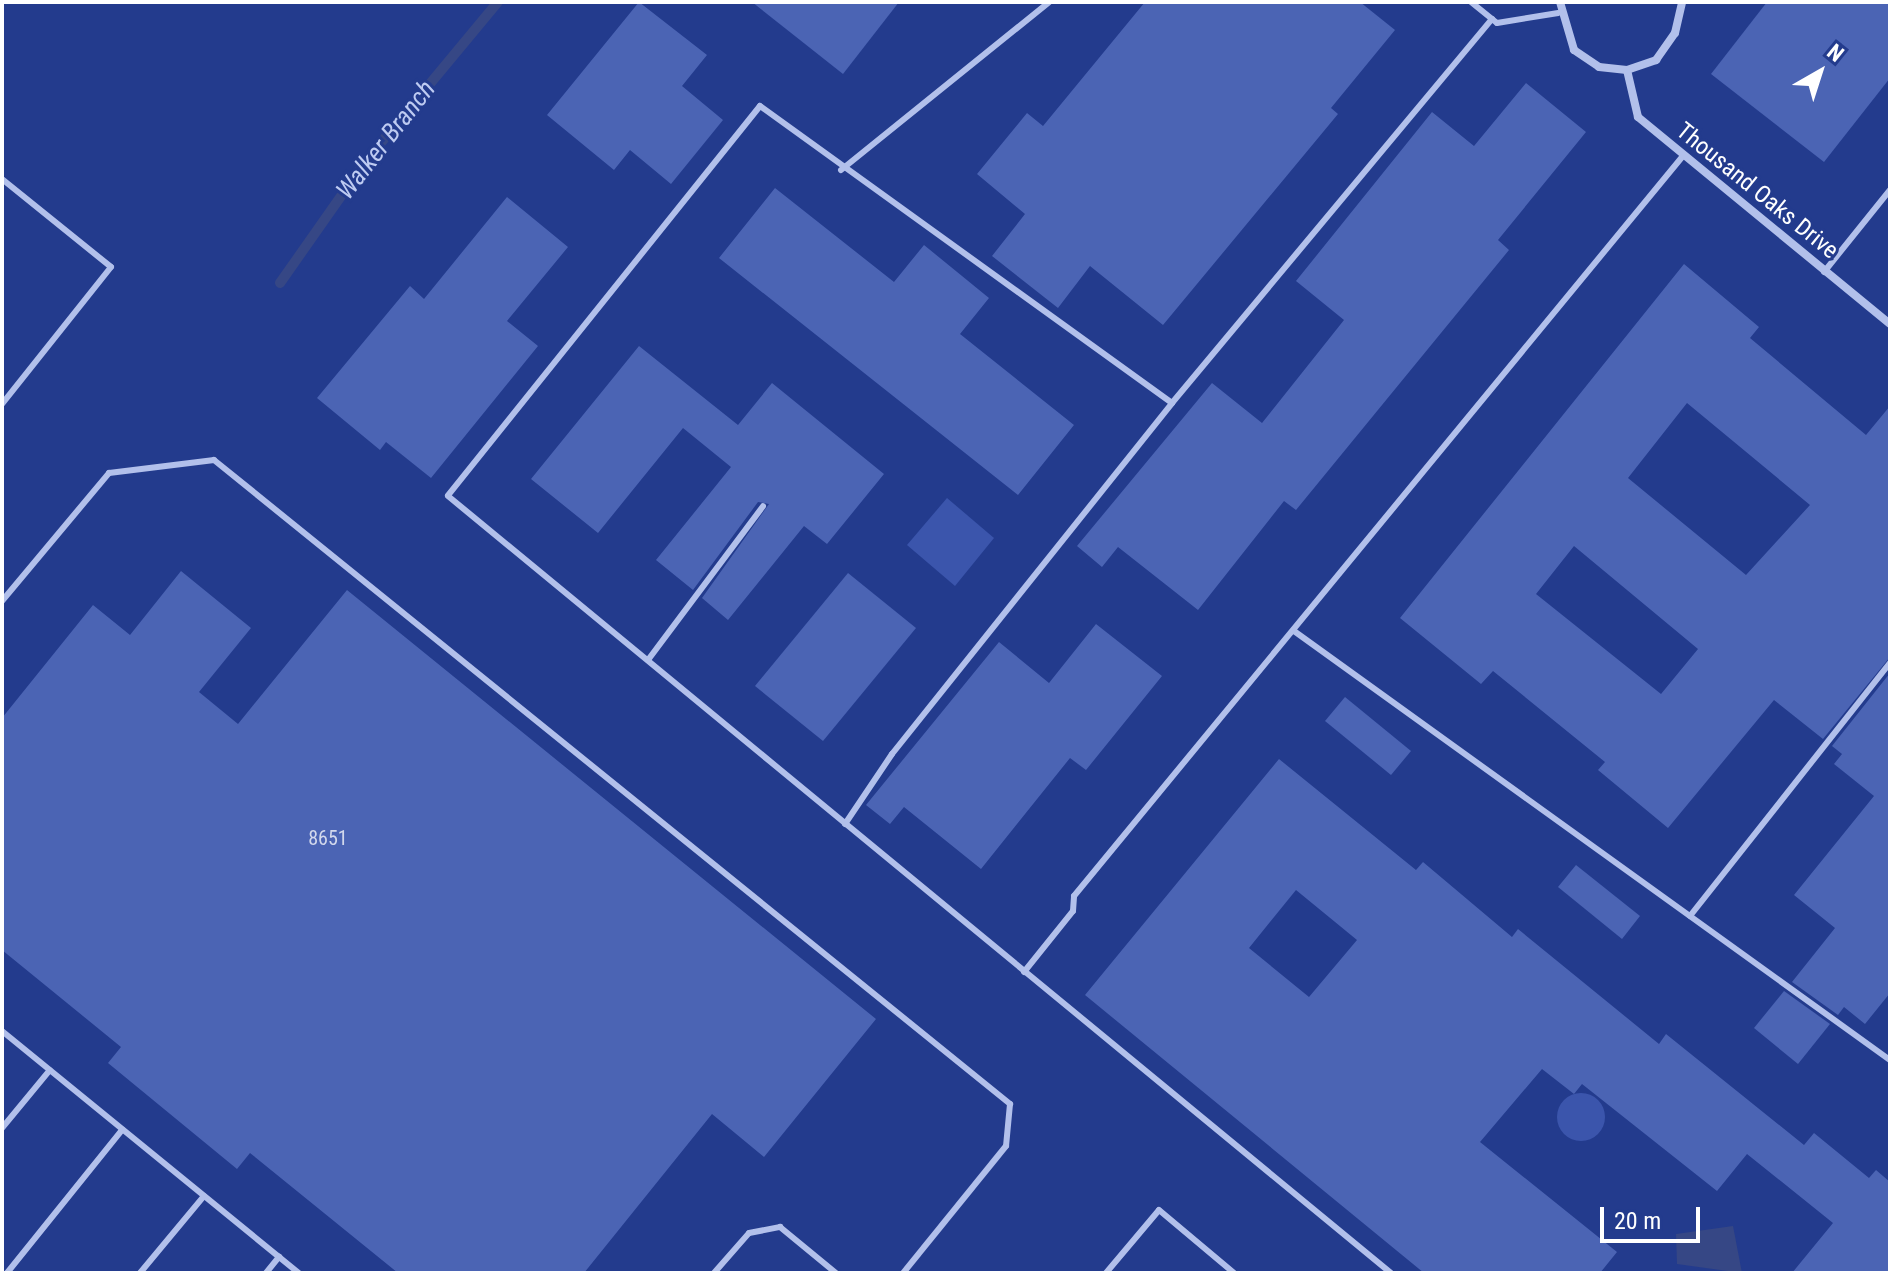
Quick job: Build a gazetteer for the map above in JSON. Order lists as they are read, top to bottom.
{
  "streets": {
    "street": ["Thousand Oaks Drive"]
  },
  "water": ["Walker Branch"],
  "house_numbers": ["8651"],
  "scale_bar": "20 m",
  "north": "top right"
}
